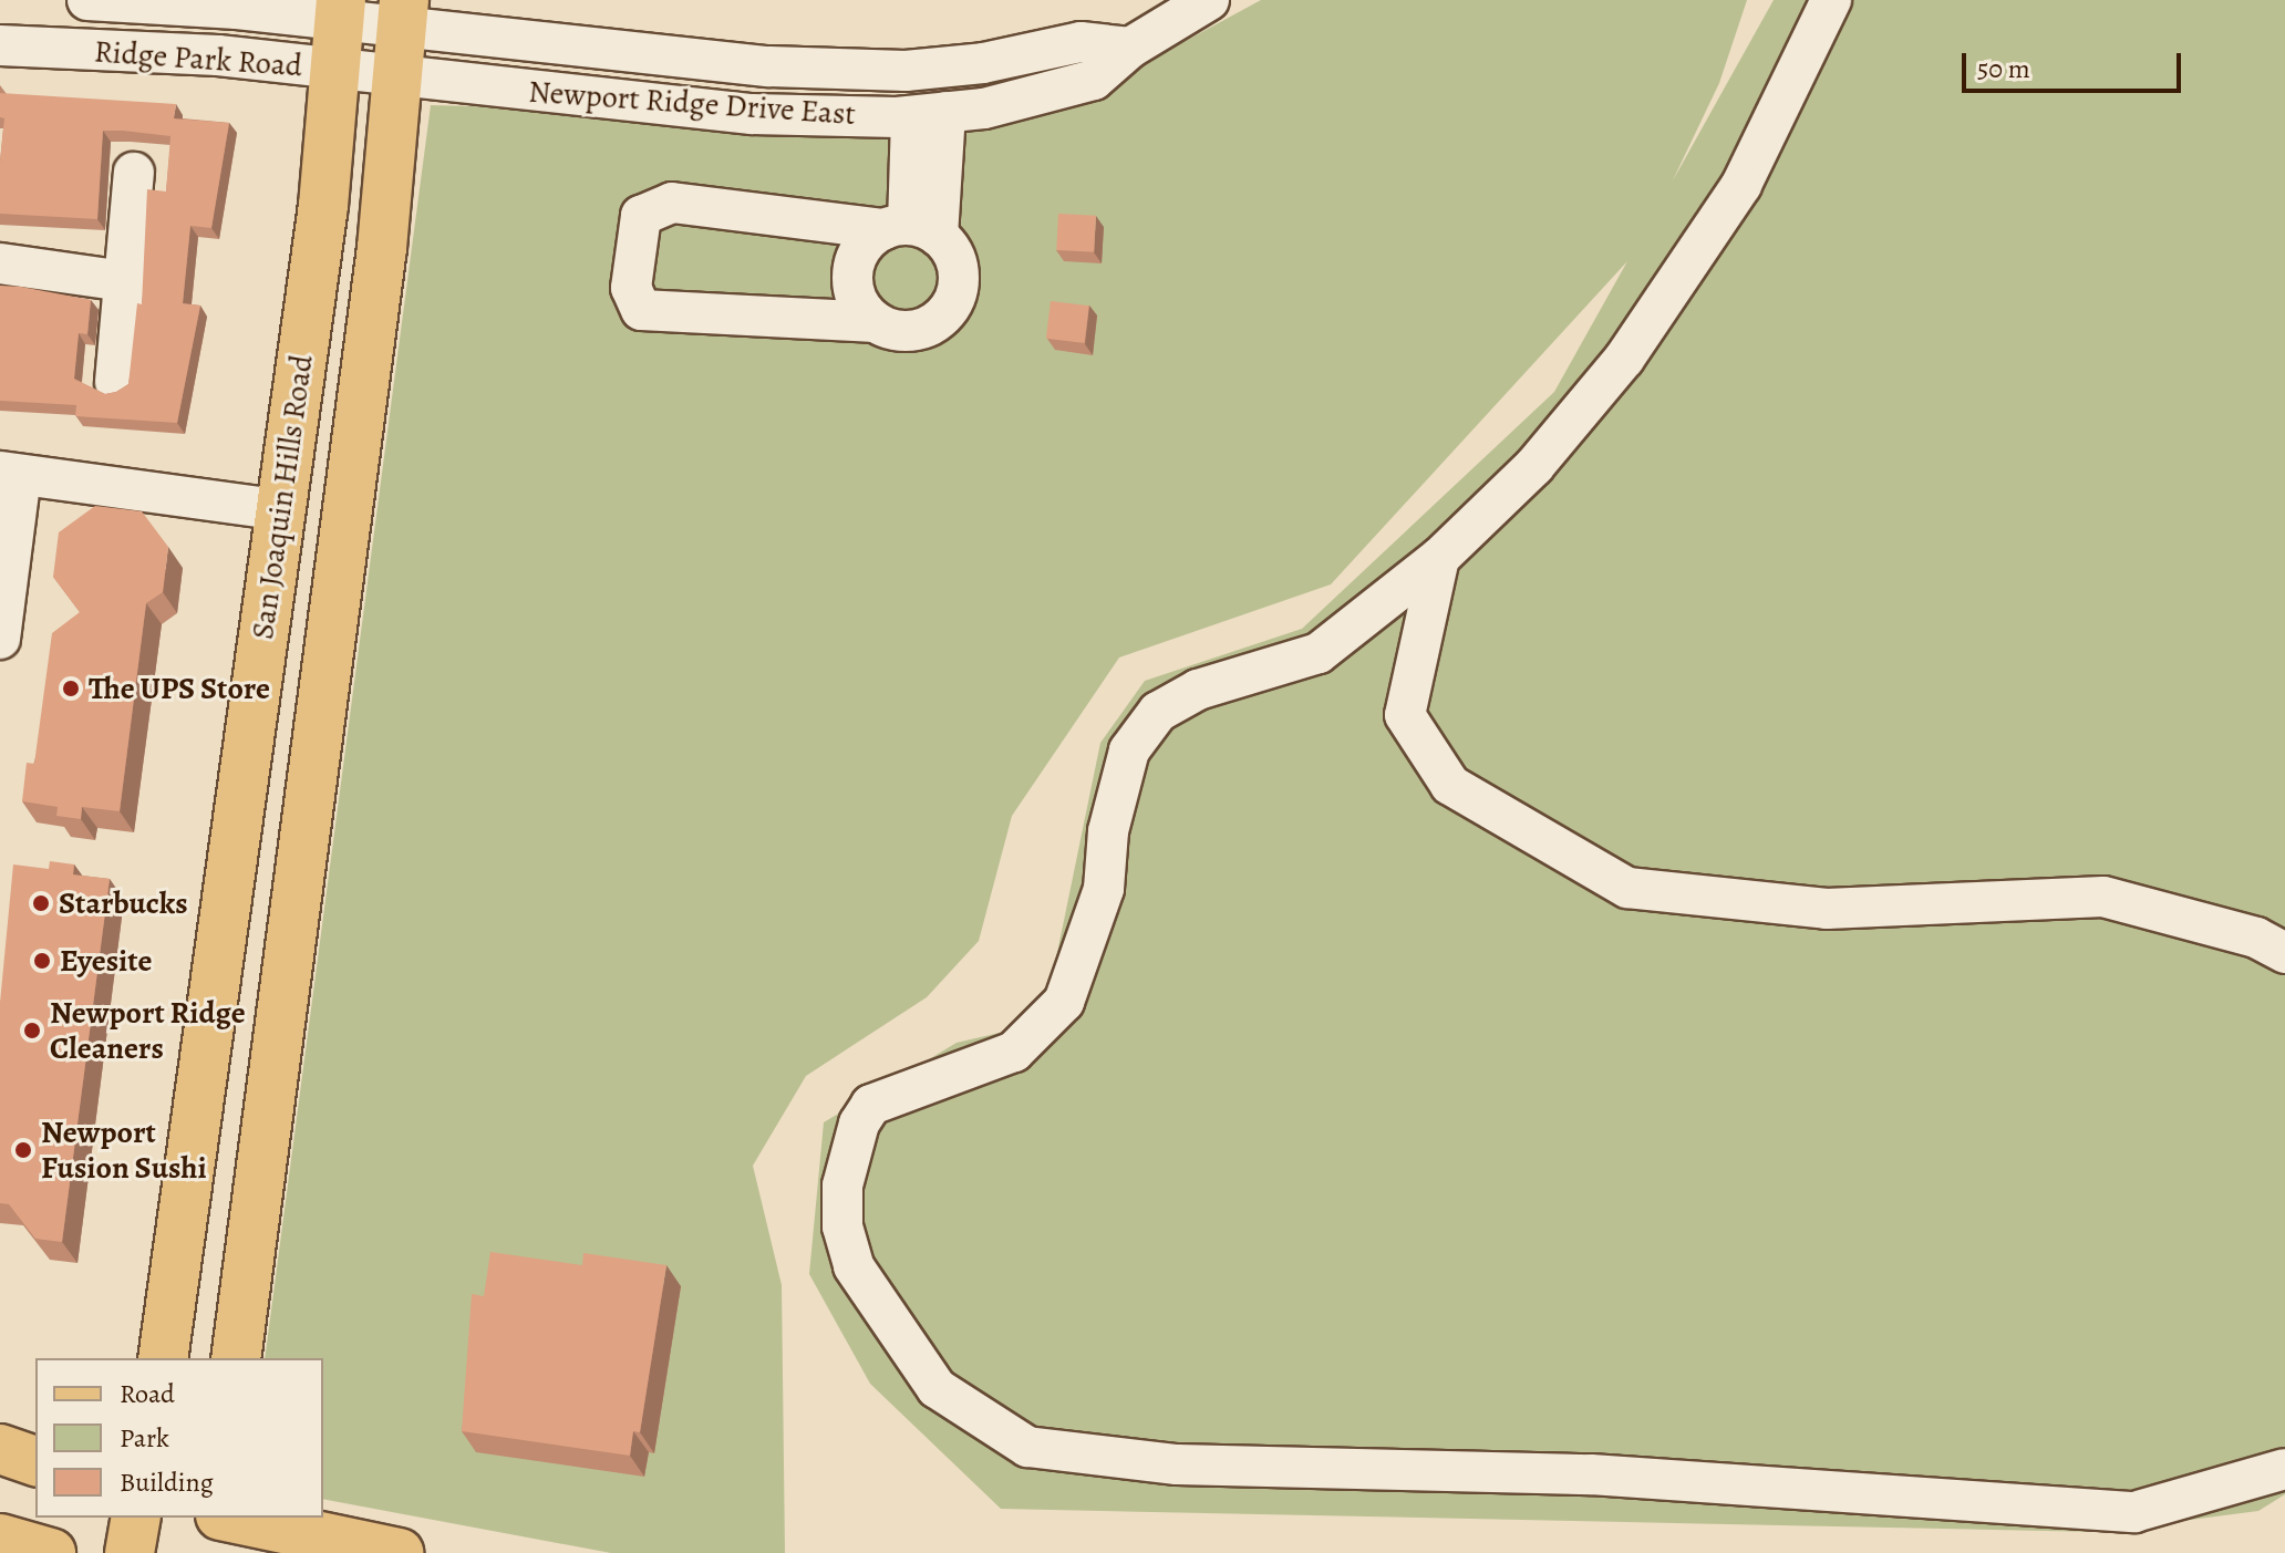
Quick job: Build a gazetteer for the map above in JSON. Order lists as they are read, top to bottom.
{
  "streets": {
    "main road": ["San Joaquin Hills Road"],
    "street": ["Ridge Park Road", "Newport Ridge Drive East"]
  },
  "crossings": [
    ["Ridge Park Road", "Newport Ridge Drive East"],
    ["Ridge Park Road", "San Joaquin Hills Road"],
    ["Newport Ridge Drive East", "San Joaquin Hills Road"]
  ],
  "places": [
    "The UPS Store",
    "Starbucks",
    "Eyesite",
    "Newport Ridge Cleaners",
    "Newport Fusion Sushi"
  ],
  "legend": ["Road", "Park", "Building"],
  "scale_bar": "50 m"
}
